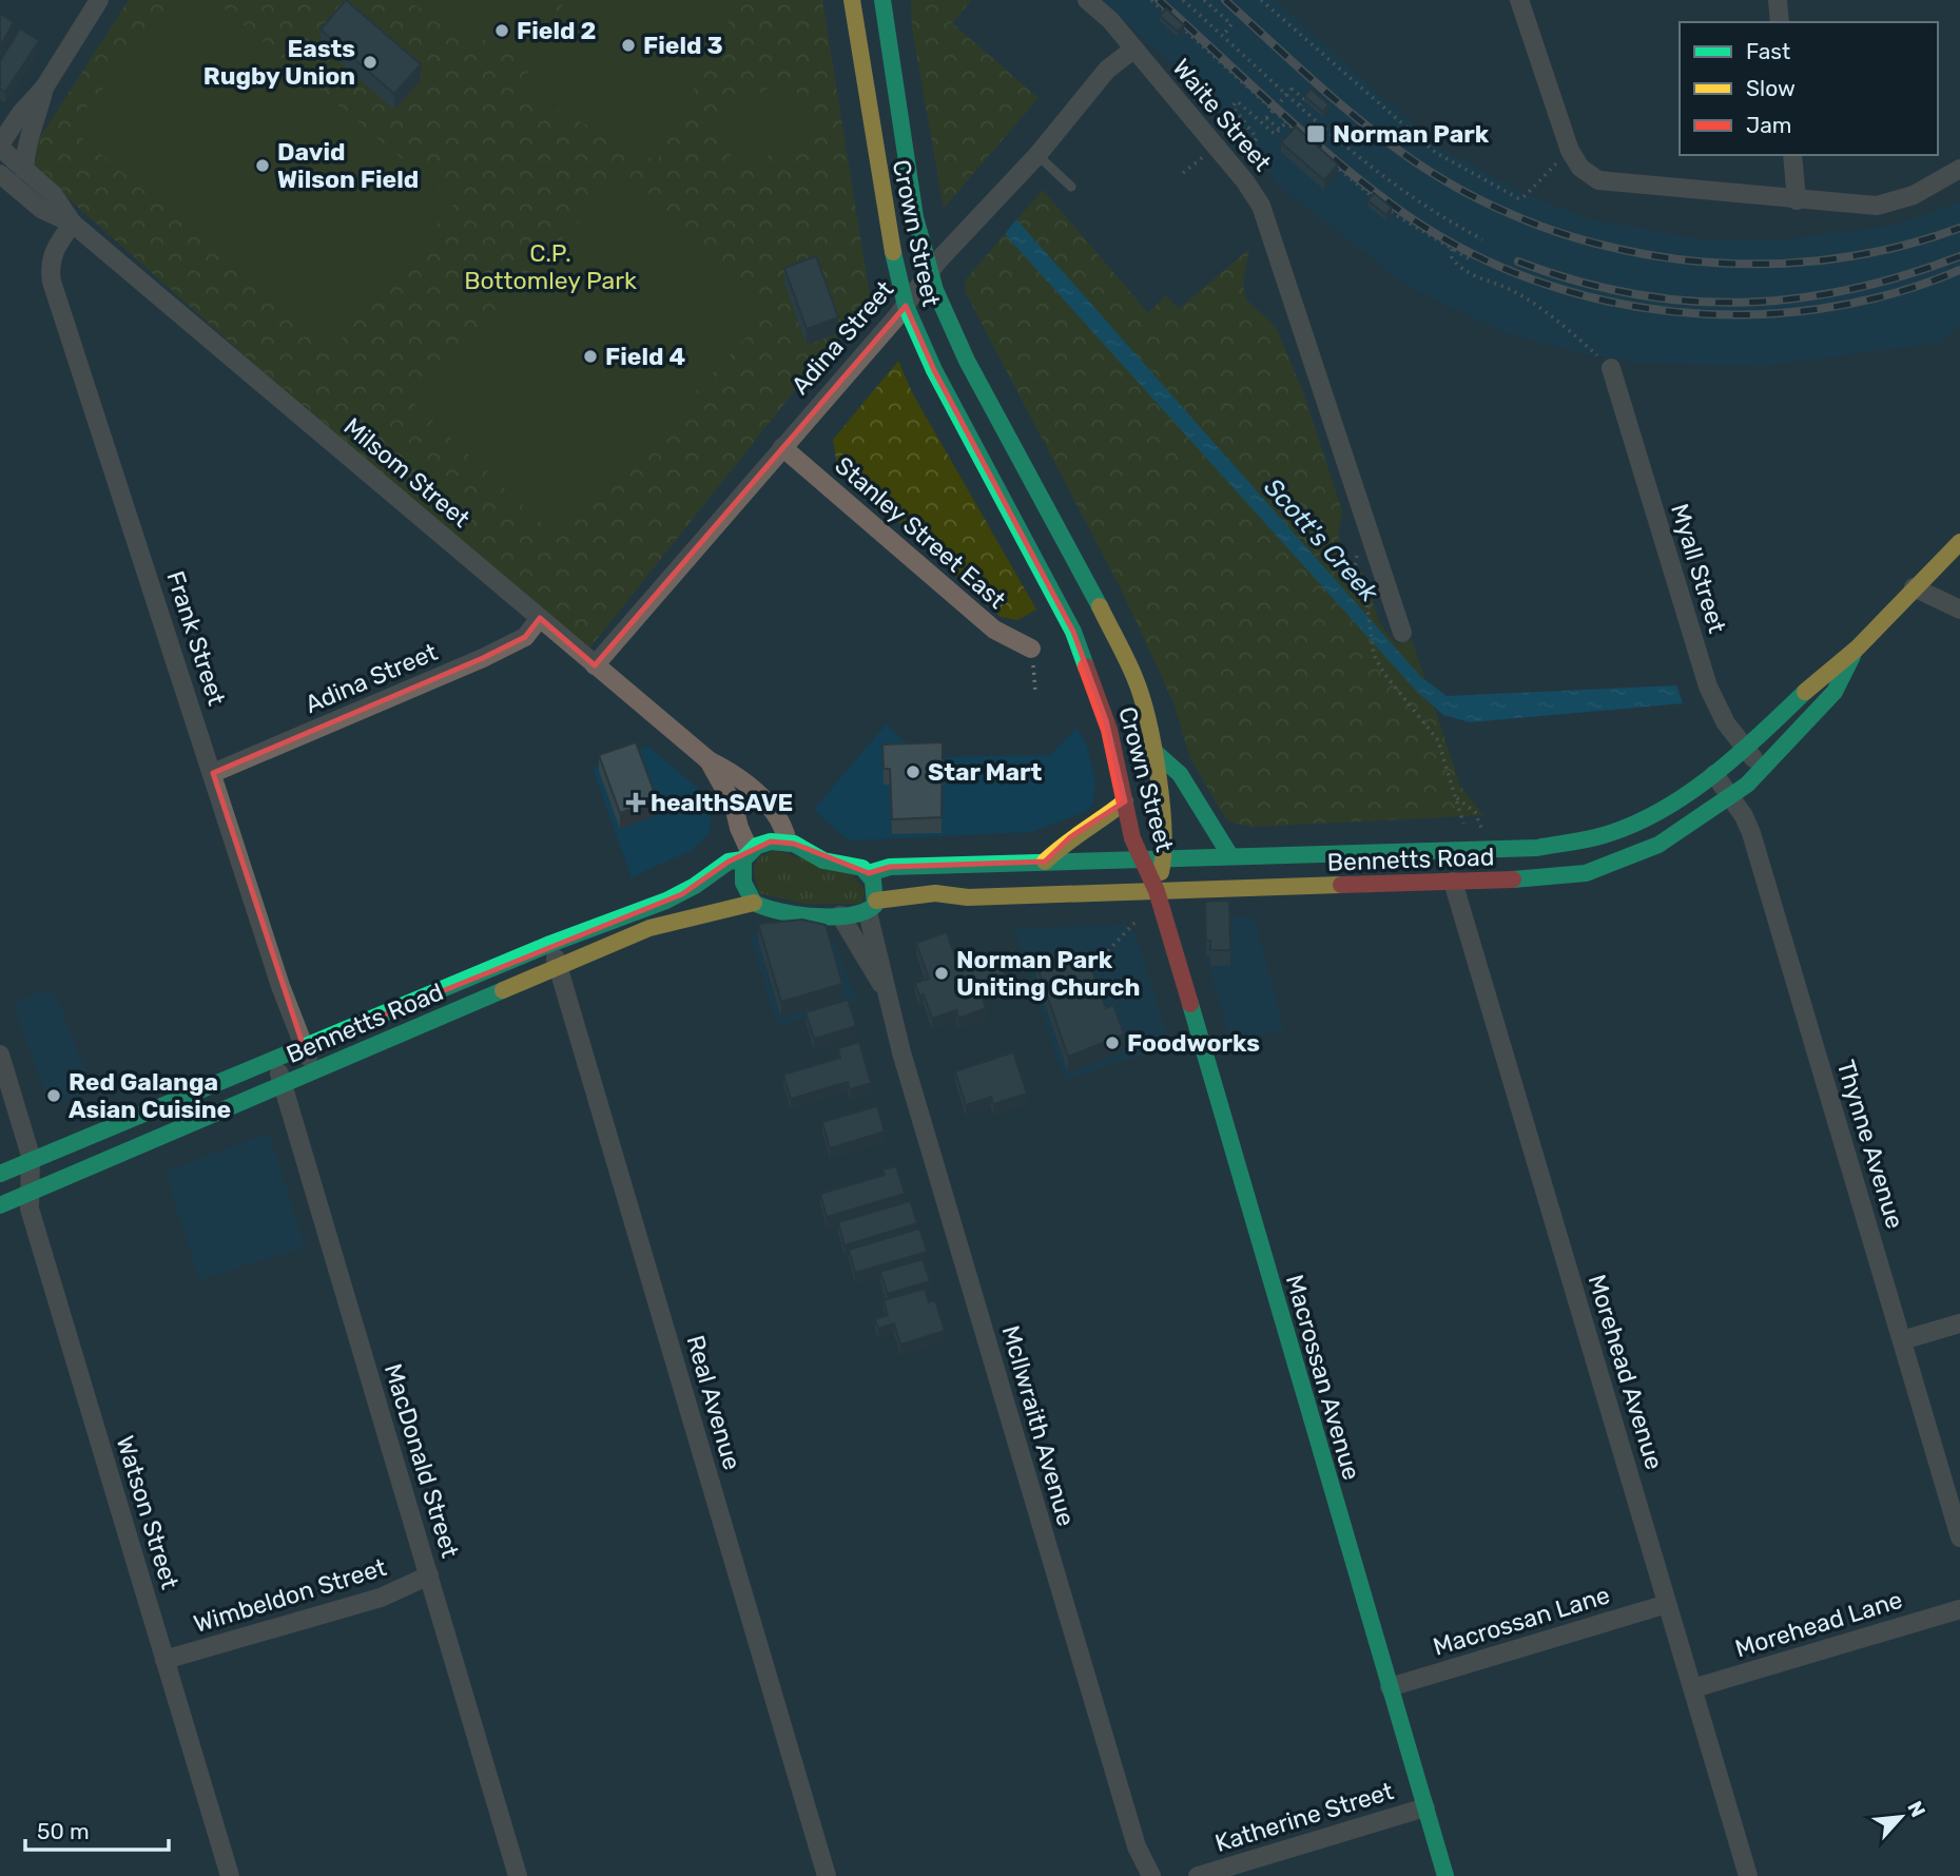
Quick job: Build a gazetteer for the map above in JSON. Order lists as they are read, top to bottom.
{
  "streets": {
    "main road": ["Crown Street", "Bennetts Road", "Macrossan Avenue"],
    "street": [
      "Waite Street",
      "Adina Street",
      "Milsom Street",
      "Stanley Street East",
      "Myall Street",
      "Frank Street",
      "Thynne Avenue",
      "Morehead Avenue",
      "Real Avenue",
      "McIlwraith Avenue",
      "MacDonald Street",
      "Watson Street",
      "Wimbeldon Street",
      "Macrossan Lane",
      "Morehead Lane",
      "Katherine Street"
    ]
  },
  "crossings": [
    ["Waite Street", "Adina Street"],
    ["Crown Street", "Adina Street"],
    ["Crown Street", "Bennetts Road"],
    ["Crown Street", "Macrossan Avenue"],
    ["Adina Street", "Milsom Street"],
    ["Adina Street", "Stanley Street East"],
    ["Adina Street", "Frank Street"],
    ["Milsom Street", "Frank Street"],
    ["Milsom Street", "Bennetts Road"],
    ["Myall Street", "Bennetts Road"],
    ["Frank Street", "Bennetts Road"],
    ["Bennetts Road", "Thynne Avenue"],
    ["Bennetts Road", "Morehead Avenue"],
    ["Bennetts Road", "Macrossan Avenue"],
    ["Bennetts Road", "Real Avenue"],
    ["Bennetts Road", "McIlwraith Avenue"],
    ["Bennetts Road", "MacDonald Street"],
    ["Bennetts Road", "Watson Street"],
    ["Morehead Avenue", "Macrossan Lane"],
    ["Morehead Avenue", "Morehead Lane"],
    ["Macrossan Avenue", "Macrossan Lane"],
    ["Macrossan Avenue", "Katherine Street"],
    ["MacDonald Street", "Wimbeldon Street"],
    ["Watson Street", "Wimbeldon Street"]
  ],
  "water": ["Scott's Creek"],
  "parks": ["C.P. Bottomley Park"],
  "places": {
    "other": [
      "Field 2",
      "Field 3",
      "Easts Rugby Union",
      "David Wilson Field",
      "Field 4",
      "Star Mart",
      "Norman Park Uniting Church",
      "Foodworks",
      "Red Galanga Asian Cuisine"
    ],
    "transit": ["Norman Park"],
    "health": ["healthSAVE"]
  },
  "legend": ["Fast", "Slow", "Jam"],
  "scale_bar": "50 m",
  "north": "top right"
}
